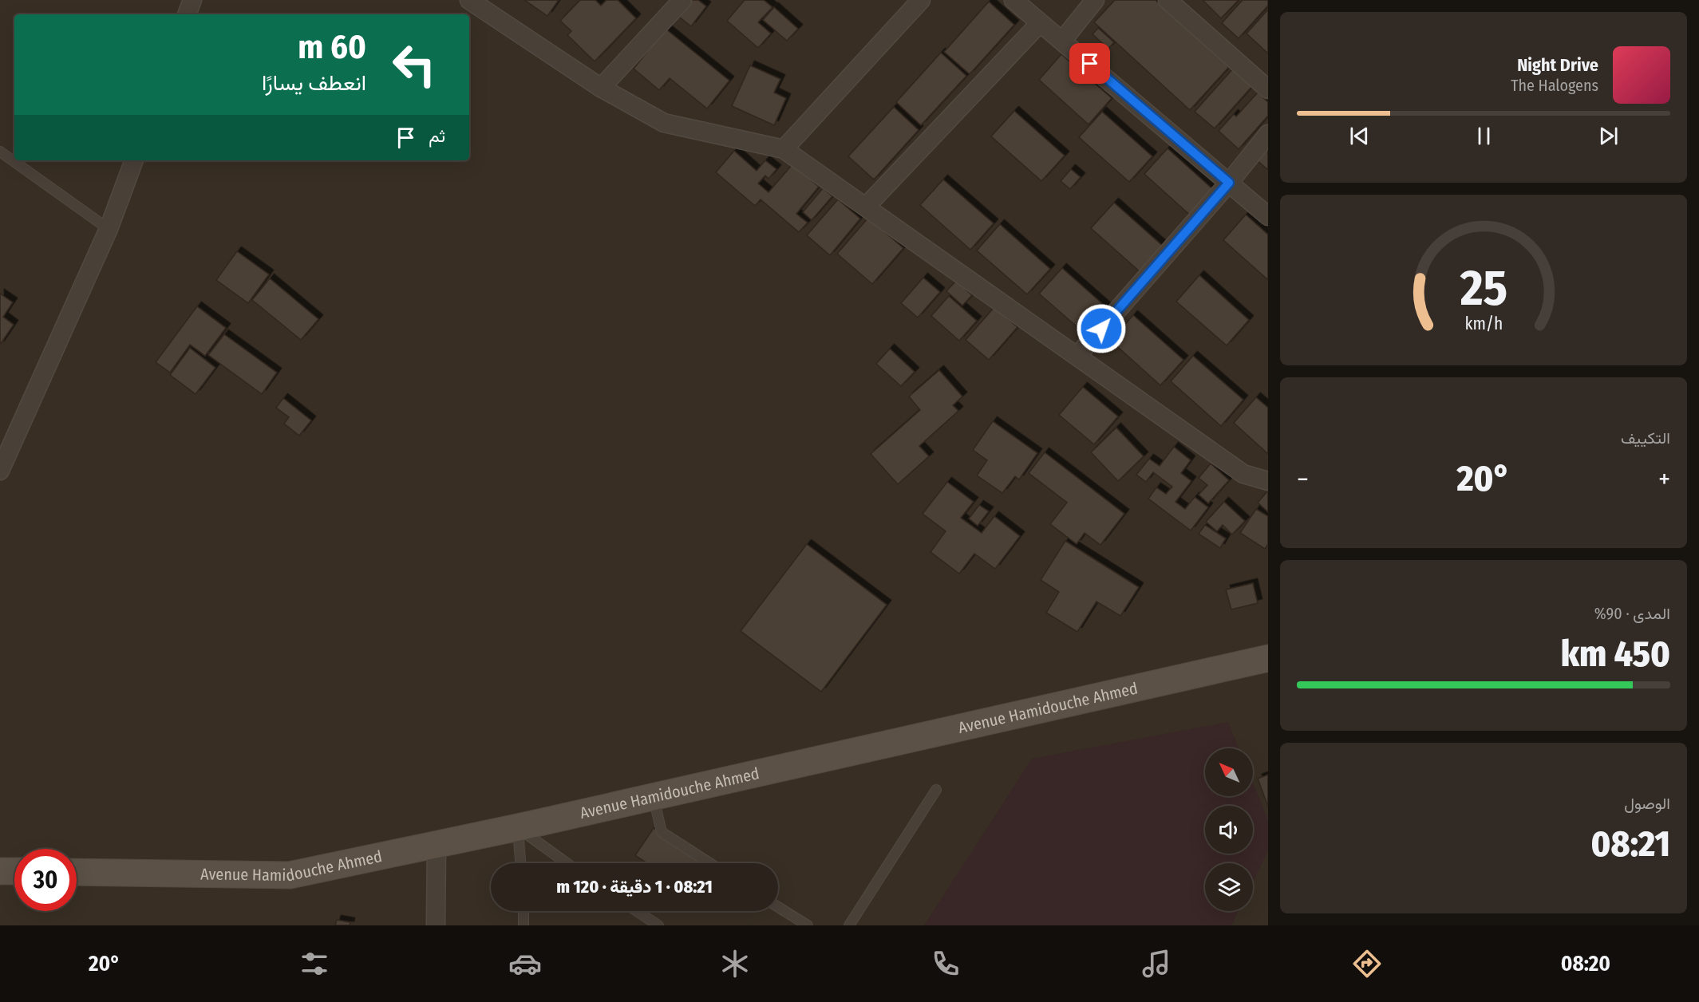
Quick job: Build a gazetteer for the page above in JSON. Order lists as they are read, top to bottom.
{
  "streets": {
    "main road": ["Avenue Hamidouche Ahmed"]
  },
  "north": "top left",
  "page": {
    "turn": ["60 m", "انعطف يسارًا"],
    "song": ["Night Drive", "The Halogens"],
    "then": "ثم",
    "tile": [
      "التكييف",
      ["المدى · 90%", "450 km"],
      ["الوصول", "08:21"]
    ],
    "heat": ["−", "20°", "+"],
    "limit": "30",
    "trip": "08:21 · 1 دقيقة · 120 m",
    "tabs": ["08:20", "20°"],
    "gauge": ["25", "km/h"]
  }
}
